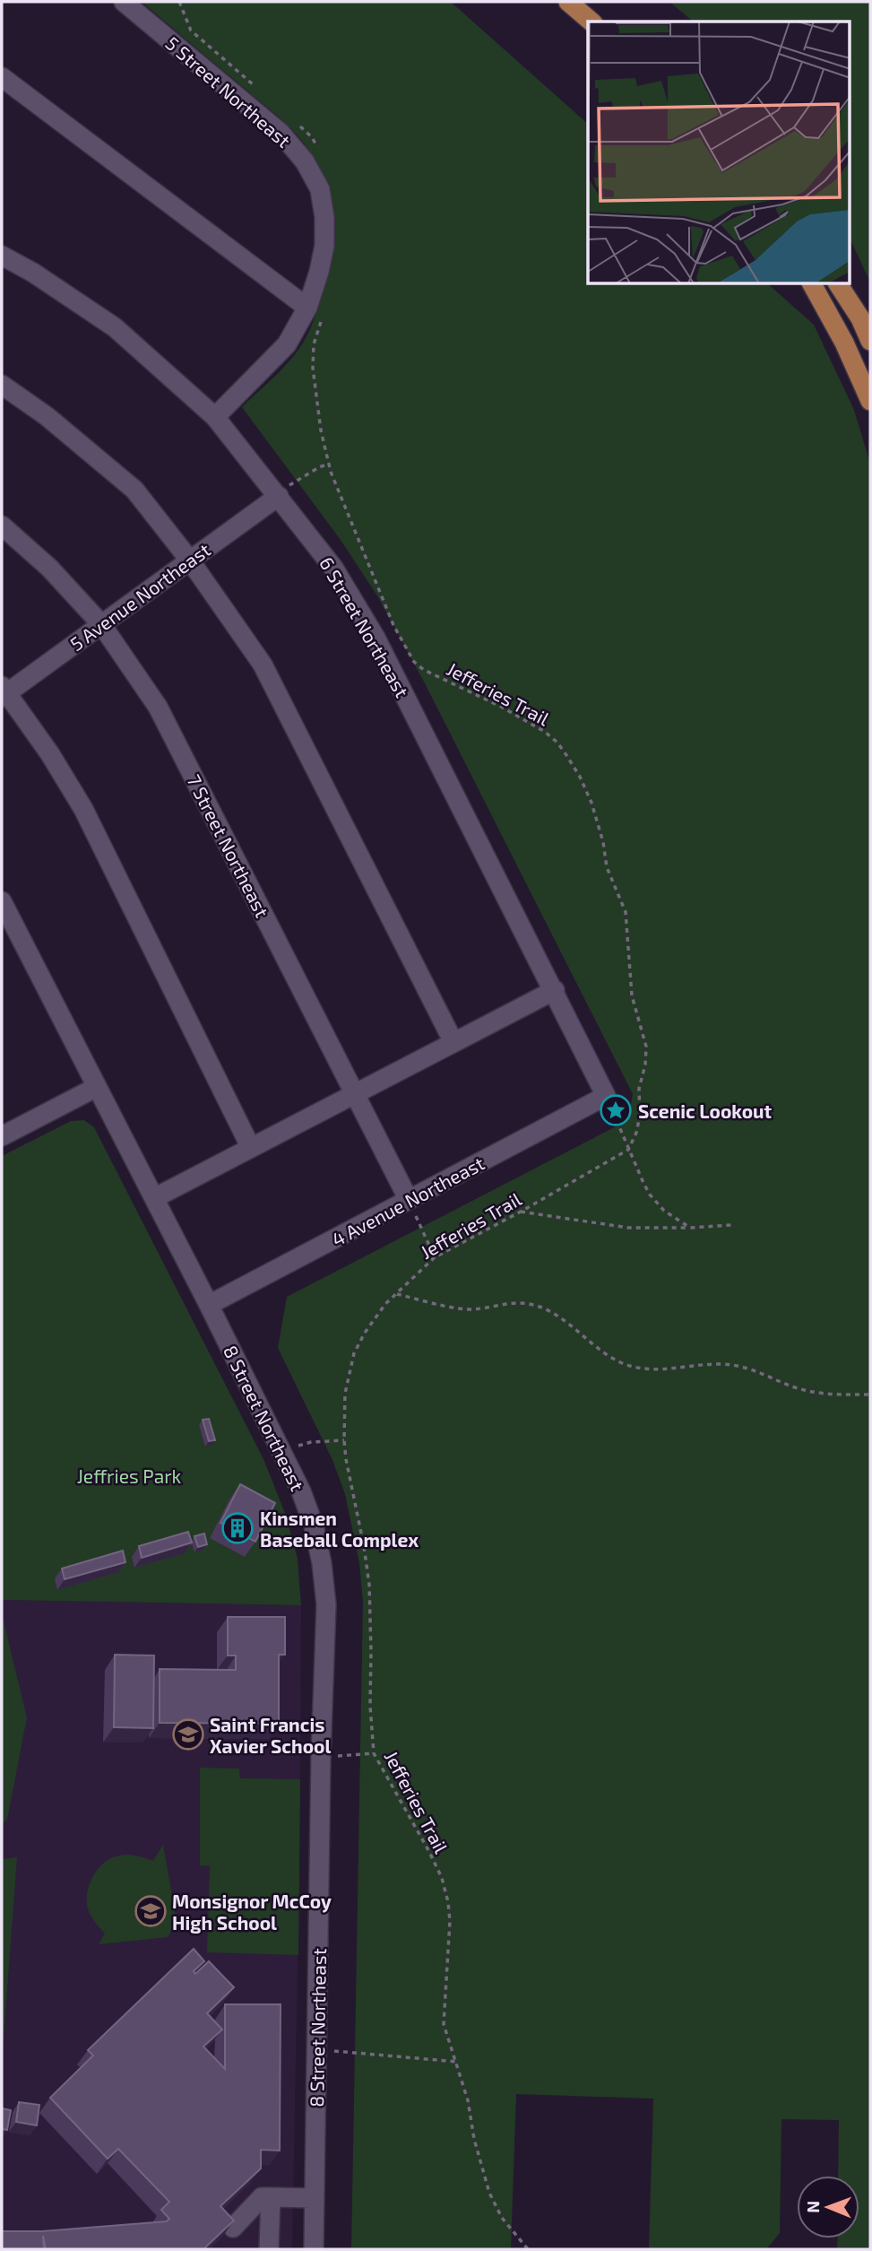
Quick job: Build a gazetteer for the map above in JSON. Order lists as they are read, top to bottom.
{
  "streets": {
    "street": [
      "5 Street Northeast",
      "5 Avenue Northeast",
      "6 Street Northeast",
      "7 Street Northeast",
      "4 Avenue Northeast",
      "8 Street Northeast"
    ],
    "path": ["Jefferies Trail"]
  },
  "crossings": [
    ["5 Street Northeast", "6 Street Northeast"],
    ["5 Avenue Northeast", "6 Street Northeast"],
    ["5 Avenue Northeast", "7 Street Northeast"],
    ["6 Street Northeast", "4 Avenue Northeast"],
    ["7 Street Northeast", "4 Avenue Northeast"],
    ["4 Avenue Northeast", "8 Street Northeast"]
  ],
  "parks": ["Jeffries Park"],
  "places": {
    "place": ["Scenic Lookout"],
    "building": ["Kinsmen Baseball Complex"],
    "school or university": ["Saint Francis Xavier School", "Monsignor McCoy High School"]
  },
  "north": "left"
}
